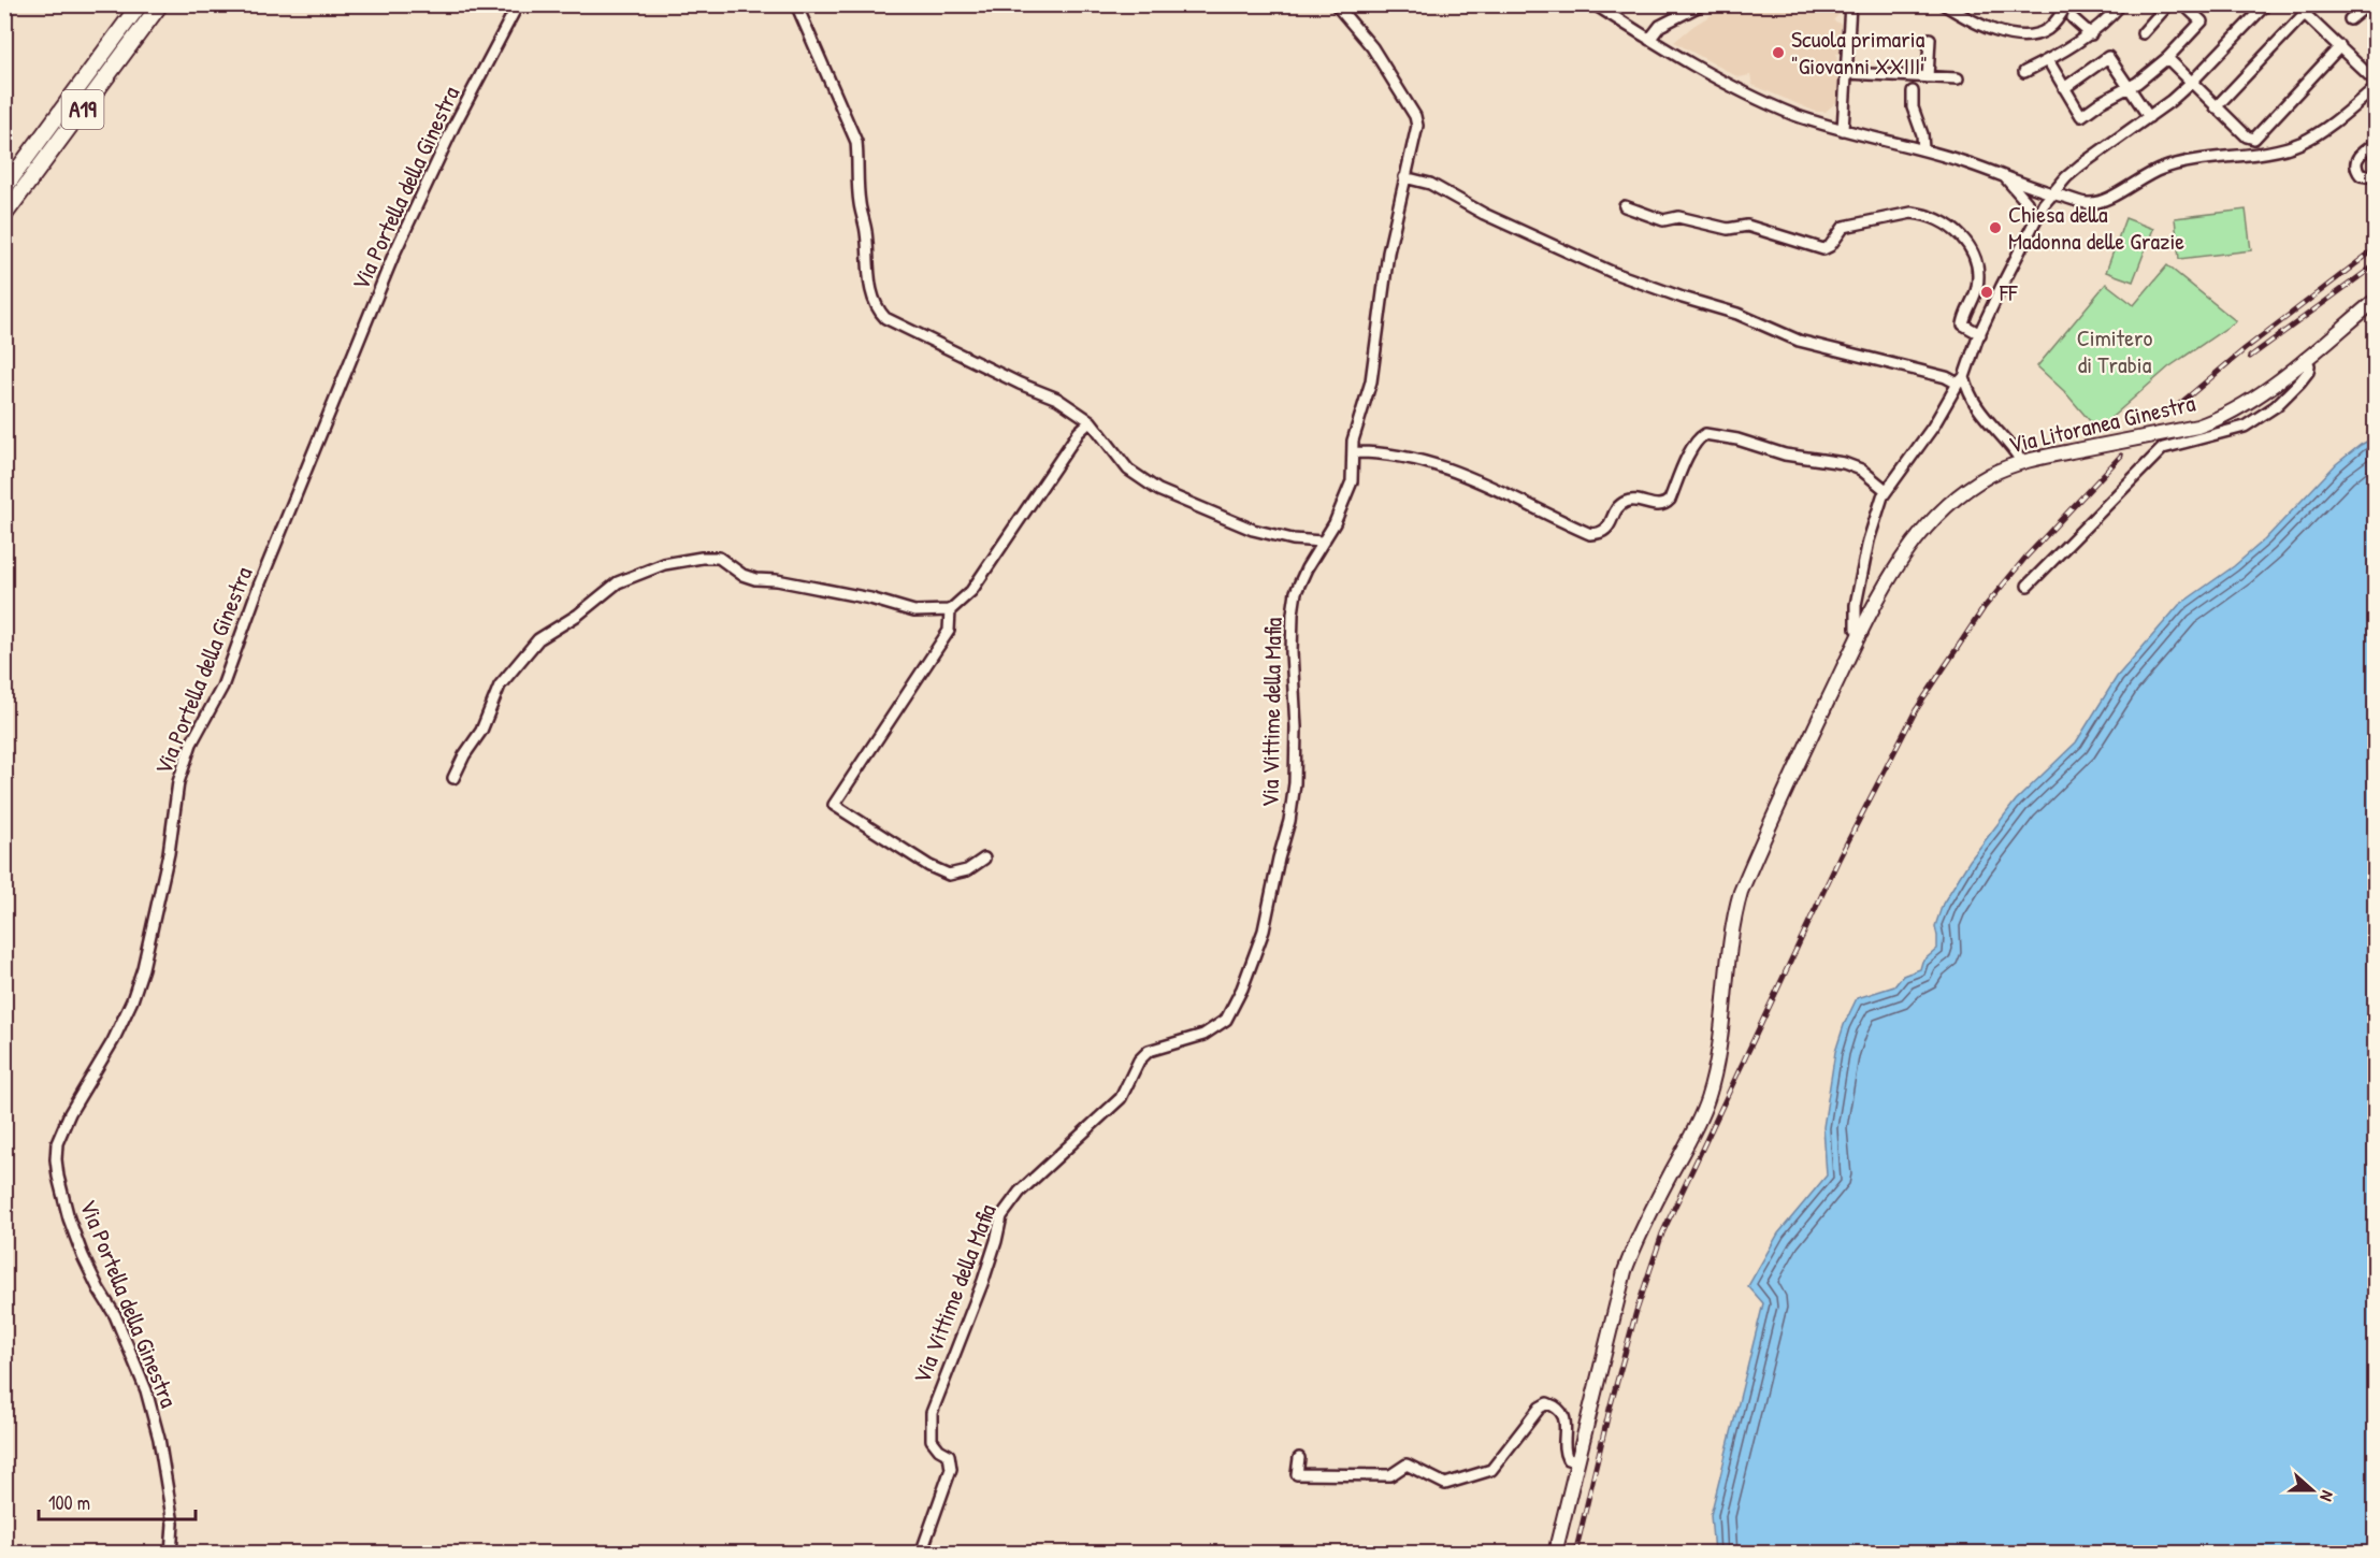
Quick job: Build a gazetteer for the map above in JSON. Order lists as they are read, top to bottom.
{
  "streets": {
    "highway": ["A19"],
    "main road": ["Via Litoranea Ginestra"],
    "street": ["Via Portella della Ginestra", "Via Vittime della Mafia"]
  },
  "parks": ["Cimitero di Trabia"],
  "places": ["Scuola primaria \"Giovanni XXIII\"", "Chiesa della Madonna delle Grazie", "FF"],
  "scale_bar": "100 m",
  "north": "right"
}
